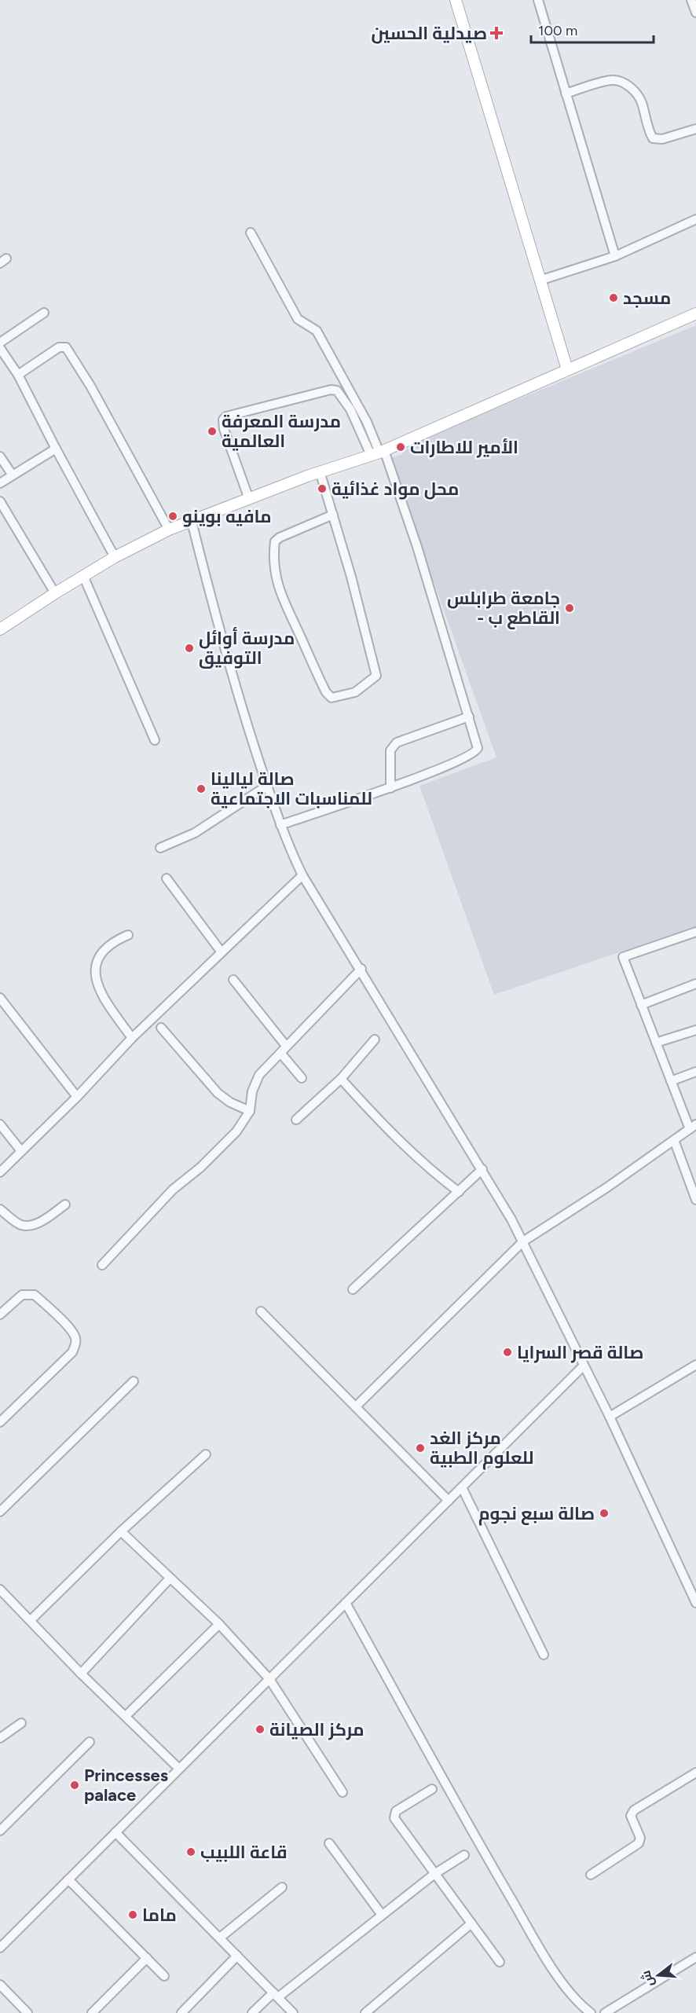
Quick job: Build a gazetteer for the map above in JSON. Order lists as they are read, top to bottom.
{
  "places": {
    "health": ["صيدلية الحسين"],
    "other": [
      "مسجد",
      "مدرسة المعرفة العالمية",
      "الأمير للاطارات",
      "محل مواد غذائية",
      "مافيه بوينو",
      "جامعة طرابلس - القاطع ب",
      "مدرسة أوائل التوفيق",
      "صالة ليالينا للمناسبات الاجتماعية",
      "صالة قصر السرايا",
      "مركز الغد للعلوم الطبية",
      "صالة سبع نجوم",
      "مركز الصيانة",
      "Princesses palace",
      "قاعة اللبيب",
      "ماما"
    ]
  },
  "scale_bar": "100 m",
  "north": "left"
}
